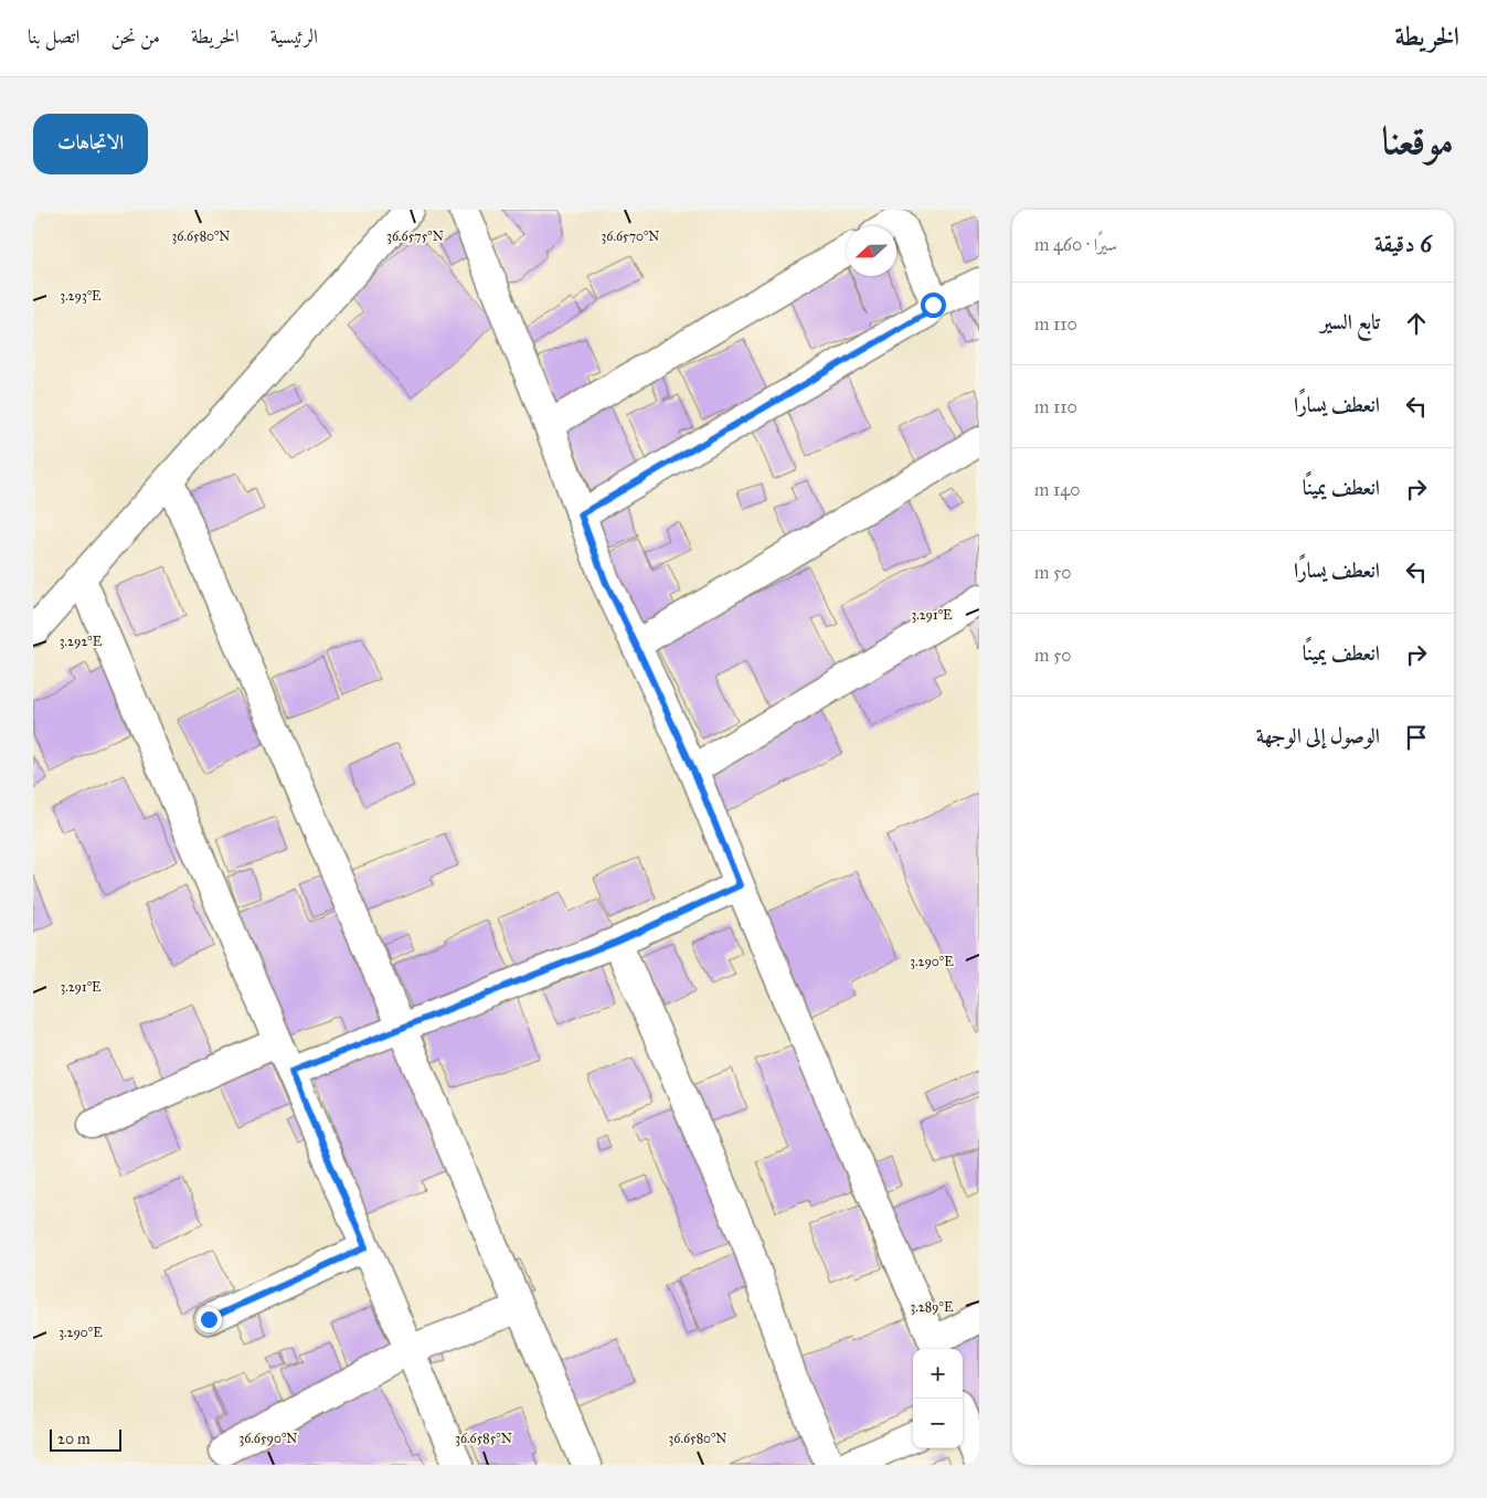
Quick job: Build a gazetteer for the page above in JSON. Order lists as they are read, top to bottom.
{
  "scale_bar": "20 m",
  "north": "left",
  "page": {
    "header": "الخريطة",
    "nav": [
      "الرئيسية",
      "الخريطة",
      "من نحن",
      "اتصل بنا"
    ],
    "title": "موقعنا",
    "buttons": "الاتجاهات",
    "heading": ["6 دقيقة", "سيرًا · 460 m"],
    "list": [
      ["تابع السير", "110 m"],
      ["انعطف يسارًا", "110 m"],
      ["انعطف يمينًا", "140 m"],
      ["انعطف يسارًا", "50 m"],
      ["انعطف يمينًا", "50 m"],
      "الوصول إلى الوجهة"
    ],
    "map_buttons": ["+", "−"],
    "scale": "20 m"
  },
  "coordinates": [
    "36.6580°N",
    "36.6575°N",
    "36.6570°N",
    "3.293°E",
    "3.291°E",
    "3.292°E",
    "3.290°E",
    "3.289°E",
    "36.6590°N",
    "36.6585°N"
  ]
}
